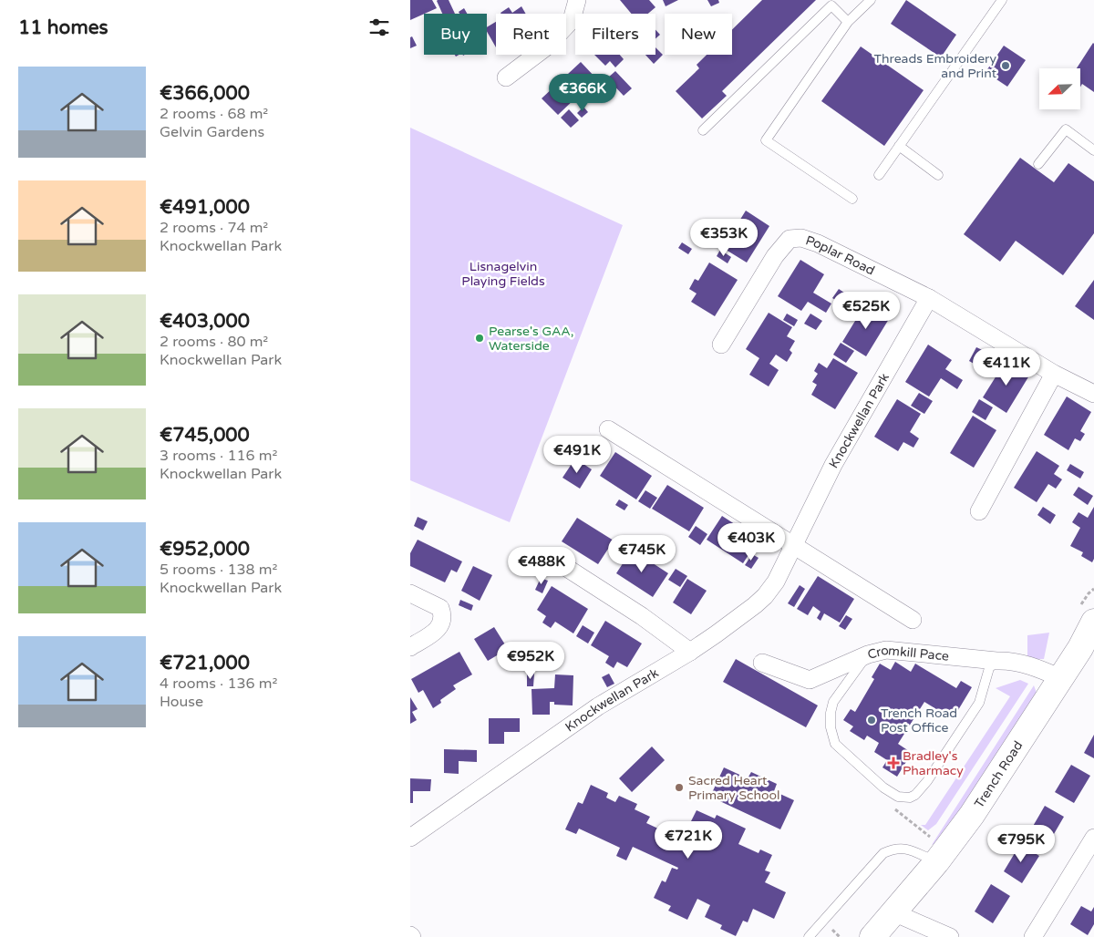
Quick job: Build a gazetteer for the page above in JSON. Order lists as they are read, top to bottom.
{
  "streets": {
    "street": [
      "Poplar Road",
      "Knockwellan Park",
      "Cromkill Pace",
      "Trench Road"
    ]
  },
  "crossings": [
    ["Poplar Road", "Knockwellan Park"],
    ["Cromkill Pace", "Trench Road"]
  ],
  "parks": ["Lisnagelvin Playing Fields"],
  "places": {
    "other": [
      "Threads Embroidery and Print",
      "Pearse's GAA, Waterside",
      "Trench Road Post Office",
      "Sacred Heart Primary School"
    ],
    "health": ["Bradley's Pharmacy"]
  },
  "north": "bottom left",
  "page": {
    "heading": "11 homes",
    "chip": [
      "Buy",
      "Rent",
      "Filters",
      "New"
    ],
    "list": [
      {
        "name": "€366,000",
        "note": "2 rooms · 68 m² · Gelvin Gardens"
      },
      {
        "name": "€491,000",
        "note": "2 rooms · 74 m² · Knockwellan Park"
      },
      {
        "name": "€403,000",
        "note": "2 rooms · 80 m² · Knockwellan Park"
      },
      {
        "name": "€745,000",
        "note": "3 rooms · 116 m² · Knockwellan Park"
      },
      {
        "name": "€952,000",
        "note": "5 rooms · 138 m² · Knockwellan Park"
      },
      {
        "name": "€721,000",
        "note": "4 rooms · 136 m² · House"
      }
    ],
    "price": [
      "€366K",
      "€353K",
      "€525K",
      "€411K",
      "€491K",
      "€403K",
      "€745K",
      "€488K",
      "€952K",
      "€721K",
      "€795K"
    ]
  }
}
